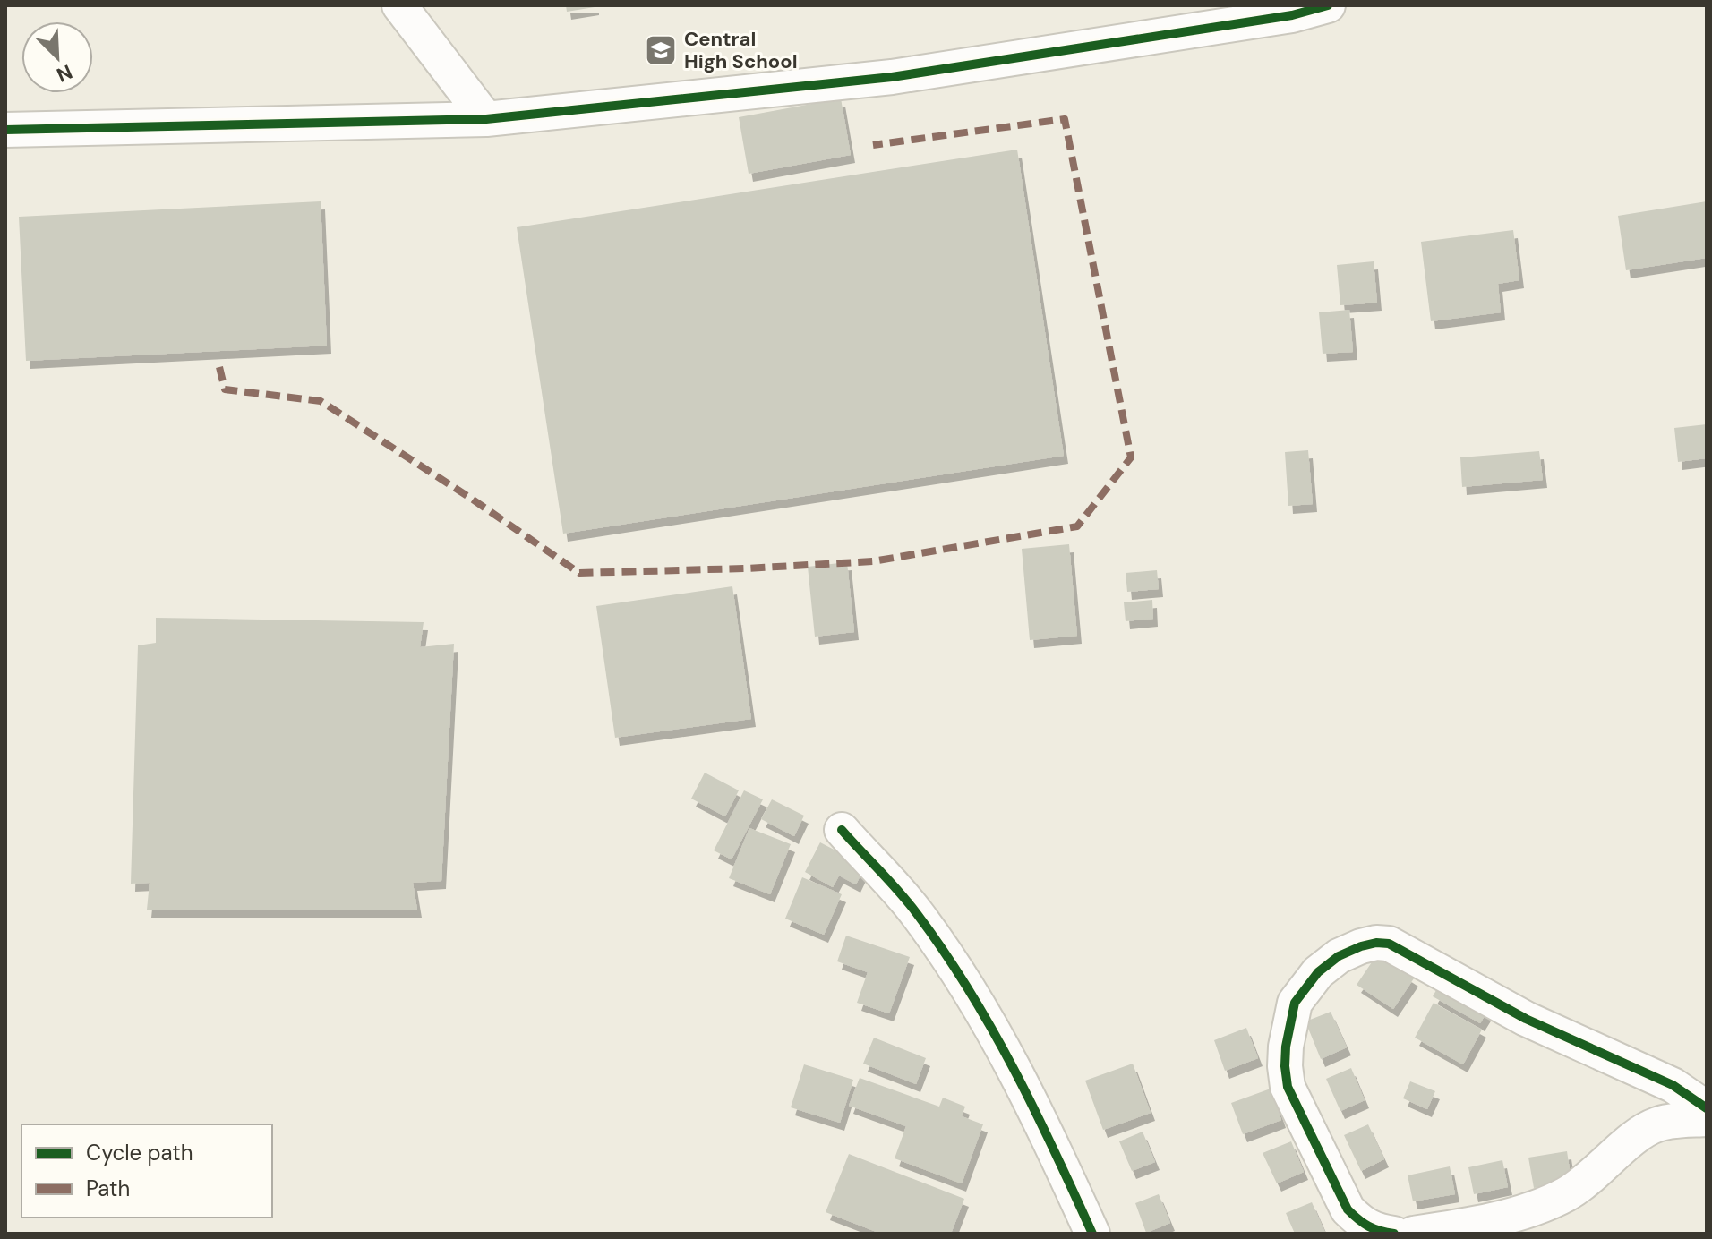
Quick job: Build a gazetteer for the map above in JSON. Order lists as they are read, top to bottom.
{
  "places": {
    "school or university": ["Central High School"]
  },
  "legend": ["Cycle path", "Path"],
  "north": "bottom right"
}
